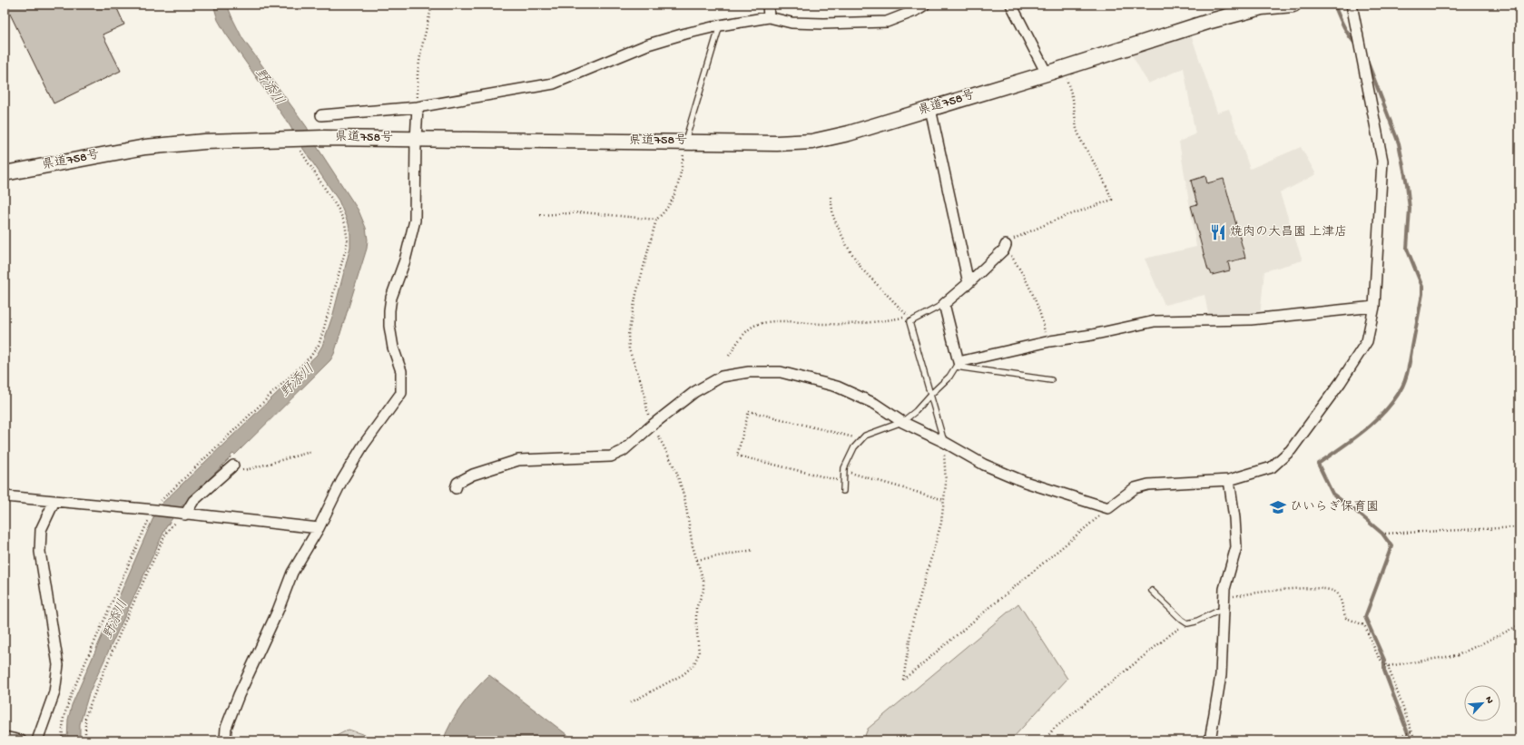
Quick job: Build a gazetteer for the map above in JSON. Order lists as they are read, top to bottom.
{
  "streets": {
    "main road": ["県道758号"]
  },
  "water": ["野添川"],
  "places": {
    "restaurant": ["焼肉の大昌園 上津店"],
    "school or university": ["ひいらぎ保育園"]
  },
  "north": "top right"
}
